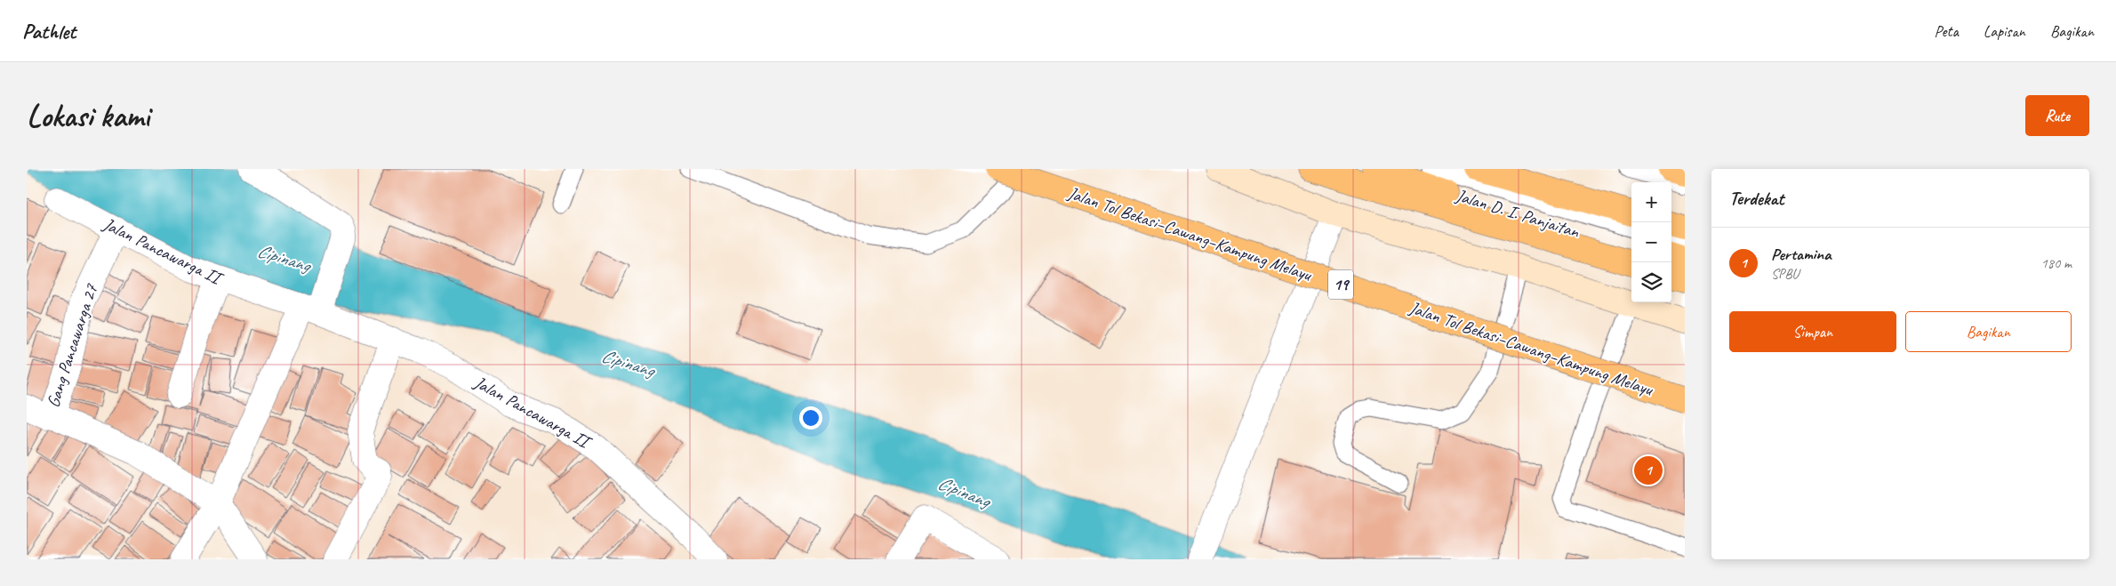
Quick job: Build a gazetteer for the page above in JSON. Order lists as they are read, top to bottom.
{
  "streets": {
    "highway": ["Jalan D. I. Panjaitan", "Jalan Tol Bekasi–Cawang–Kampung Melayu", "19"],
    "street": ["Jalan Pancawarga II", "Gang Pancawarga 27"]
  },
  "crossings": [
    ["Jalan Pancawarga II", "Gang Pancawarga 27"]
  ],
  "water": ["Cipinang"],
  "page": {
    "header": "Pathlet",
    "nav": ["Peta", "Lapisan", "Bagikan"],
    "buttons": [
      "Rute",
      ["Simpan", "Bagikan"]
    ],
    "title": "Lokasi kami",
    "heading": "Terdekat",
    "map_buttons": ["+", "−"],
    "list": [
      {
        "mark": "1",
        "name": "Pertamina",
        "note": "SPBU",
        "value": "180 m"
      }
    ],
    "pins": "1"
  }
}
